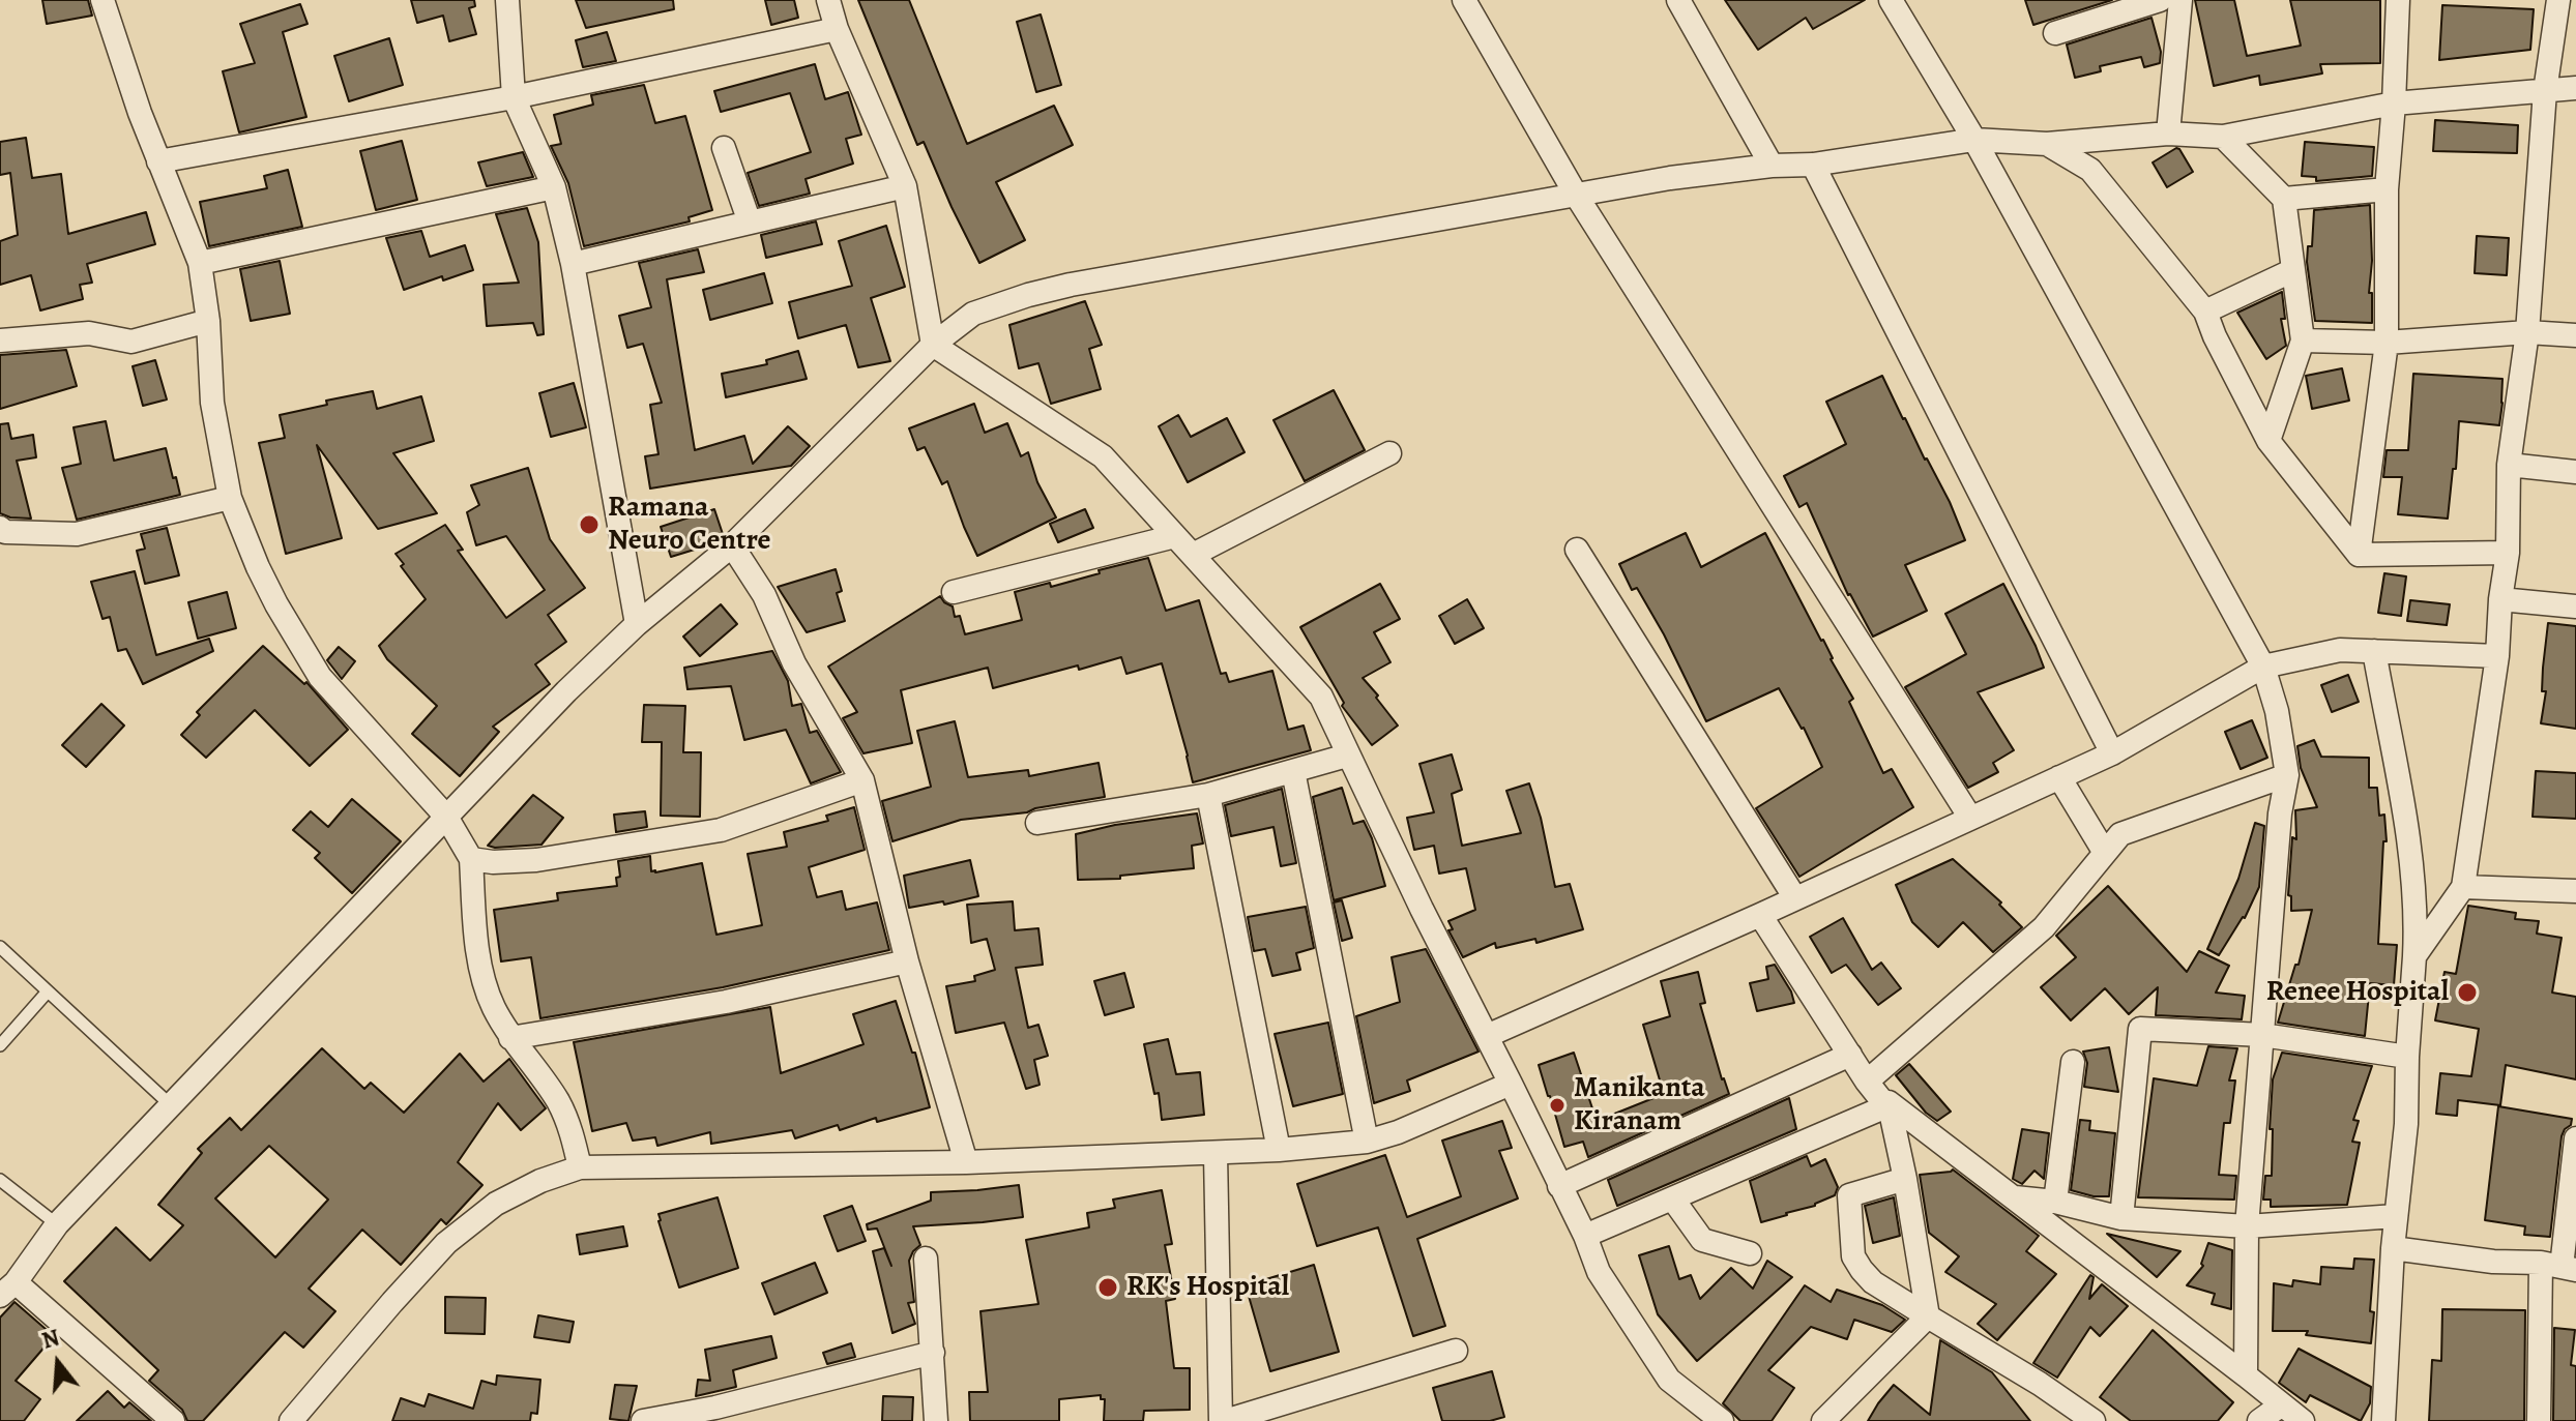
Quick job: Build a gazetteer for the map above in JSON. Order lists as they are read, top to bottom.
{
  "places": [
    "Ramana Neuro Centre",
    "Renee Hospital",
    "Manikanta Kiranam",
    "RK's Hospital"
  ],
  "north": "top"
}
